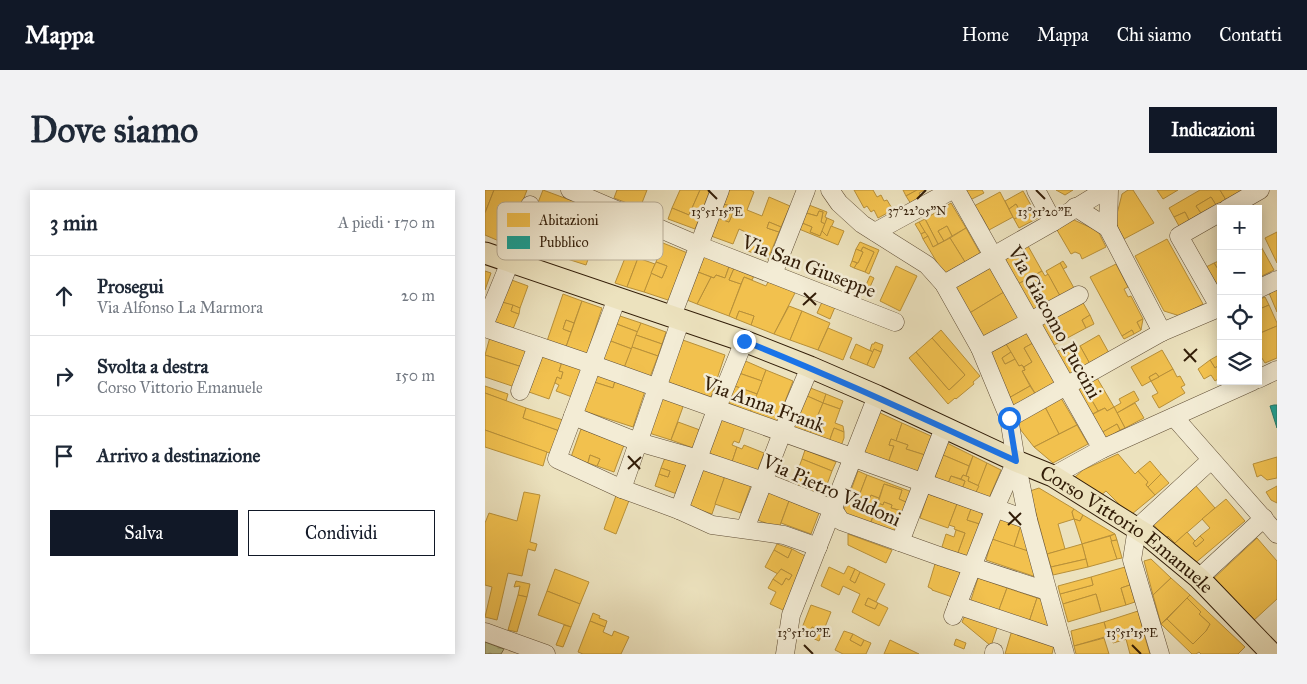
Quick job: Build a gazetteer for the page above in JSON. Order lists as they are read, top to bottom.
{
  "streets": {
    "main road": ["Corso Vittorio Emanuele"],
    "street": [
      "Via San Giuseppe",
      "Via Giacomo Puccini",
      "Via Anna Frank",
      "Via Pietro Valdoni"
    ]
  },
  "legend": ["Abitazioni", "Pubblico"],
  "page": {
    "header": "Mappa",
    "nav": [
      "Home",
      "Mappa",
      "Chi siamo",
      "Contatti"
    ],
    "buttons": [
      "Indicazioni",
      ["Salva", "Condividi"]
    ],
    "title": "Dove siamo",
    "heading": ["3 min", "A piedi · 170 m"],
    "map_buttons": ["+", "−"],
    "list": [
      ["Prosegui", "Via Alfonso La Marmora", "20 m"],
      ["Svolta a destra", "Corso Vittorio Emanuele", "150 m"],
      "Arrivo a destinazione"
    ]
  },
  "coordinates": [
    "37°22'05\"N",
    "13°51'15\"E",
    "13°51'20\"E",
    "13°51'10\"E"
  ]
}
